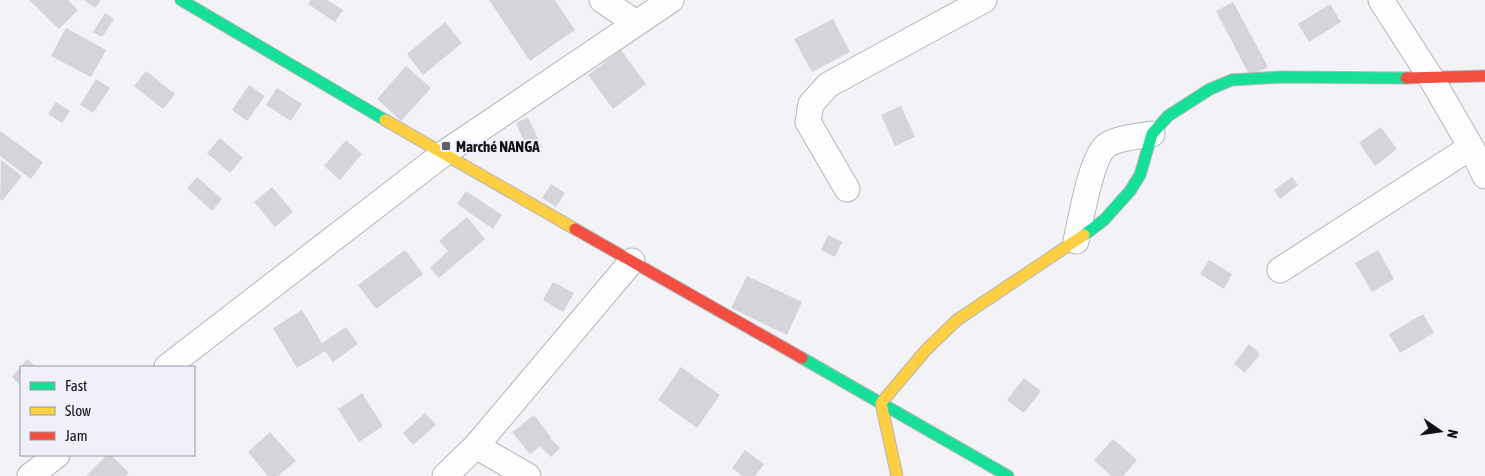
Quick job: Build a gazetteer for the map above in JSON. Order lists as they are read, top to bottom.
{
  "places": {
    "transit": ["Marché NANGA"]
  },
  "legend": ["Fast", "Slow", "Jam"],
  "north": "right"
}
